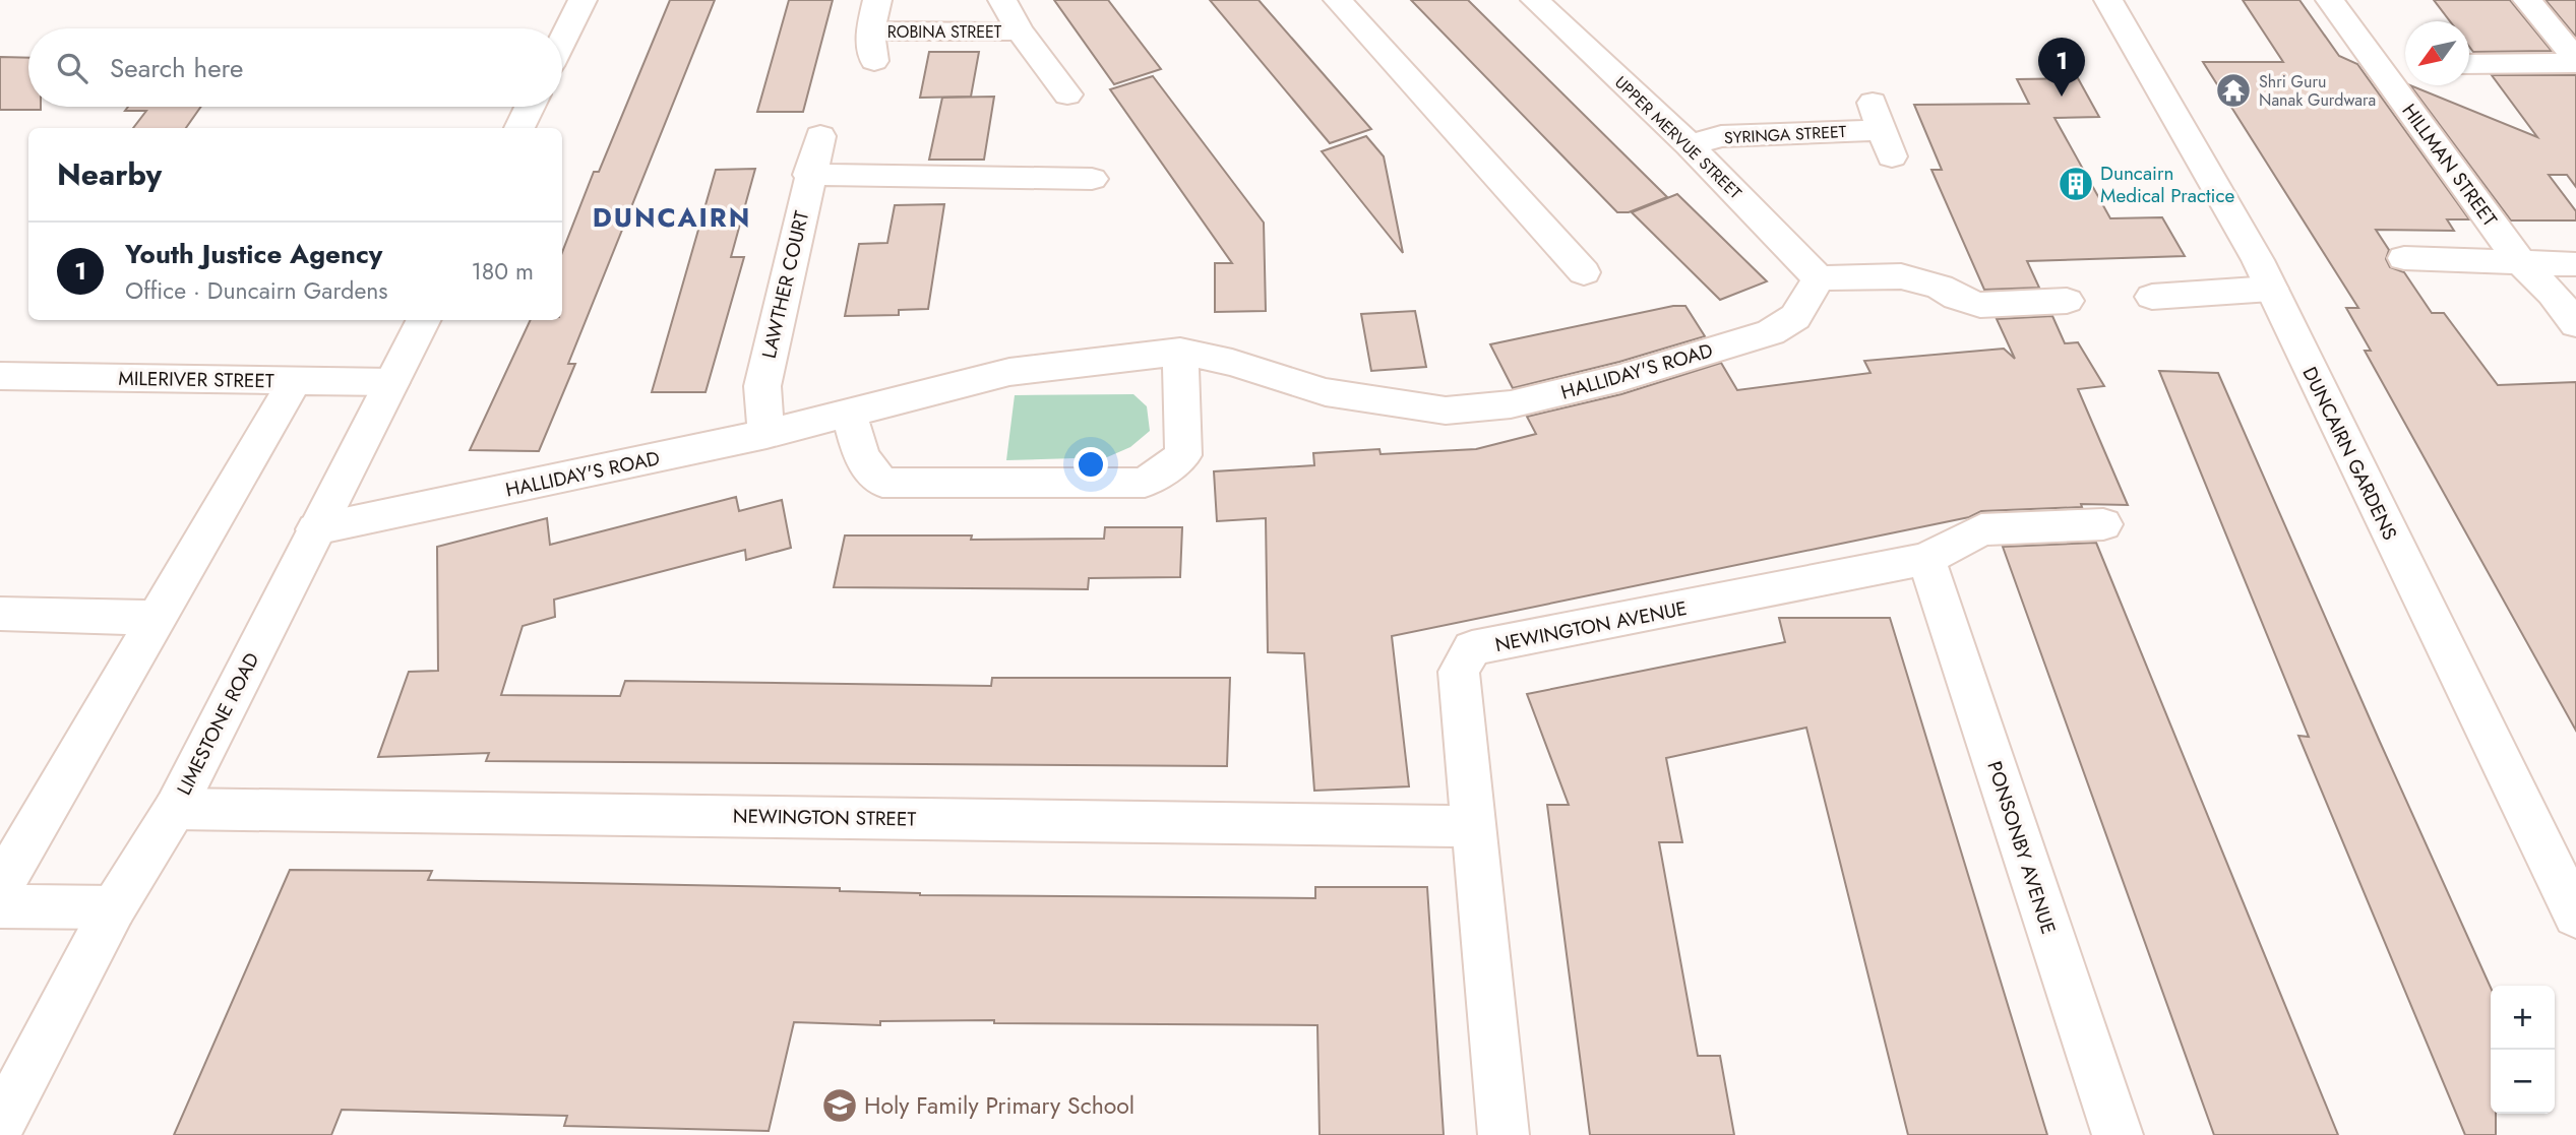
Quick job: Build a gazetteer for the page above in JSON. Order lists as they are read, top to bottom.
{
  "streets": {
    "street": [
      "ROBINA STREET",
      "SYRINGA STREET",
      "UPPER MERVUE STREET",
      "HILLMAN STREET",
      "LAWTHER COURT",
      "HALLIDAY'S ROAD",
      "MILERIVER STREET",
      "DUNCAIRN GARDENS",
      "NEWINGTON AVENUE",
      "LIMESTONE ROAD",
      "NEWINGTON STREET",
      "PONSONBY AVENUE"
    ]
  },
  "crossings": [
    ["SYRINGA STREET", "UPPER MERVUE STREET"],
    ["UPPER MERVUE STREET", "HALLIDAY'S ROAD"],
    ["LAWTHER COURT", "HALLIDAY'S ROAD"],
    ["HALLIDAY'S ROAD", "LIMESTONE ROAD"],
    ["MILERIVER STREET", "LIMESTONE ROAD"],
    ["NEWINGTON AVENUE", "NEWINGTON STREET"],
    ["NEWINGTON AVENUE", "PONSONBY AVENUE"],
    ["LIMESTONE ROAD", "NEWINGTON STREET"]
  ],
  "districts": ["DUNCAIRN"],
  "places": {
    "temple": ["Shri Guru Nanak Gurdwara"],
    "building": ["Duncairn Medical Practice"],
    "school or university": ["Holy Family Primary School"]
  },
  "north": "bottom left",
  "page": {
    "search": "Search here",
    "pins": "1",
    "heading": "Nearby",
    "list": [
      {
        "mark": "1",
        "name": "Youth Justice Agency",
        "note": "Office · Duncairn Gardens",
        "value": "180 m"
      }
    ],
    "map_buttons": ["+", "−"]
  }
}
